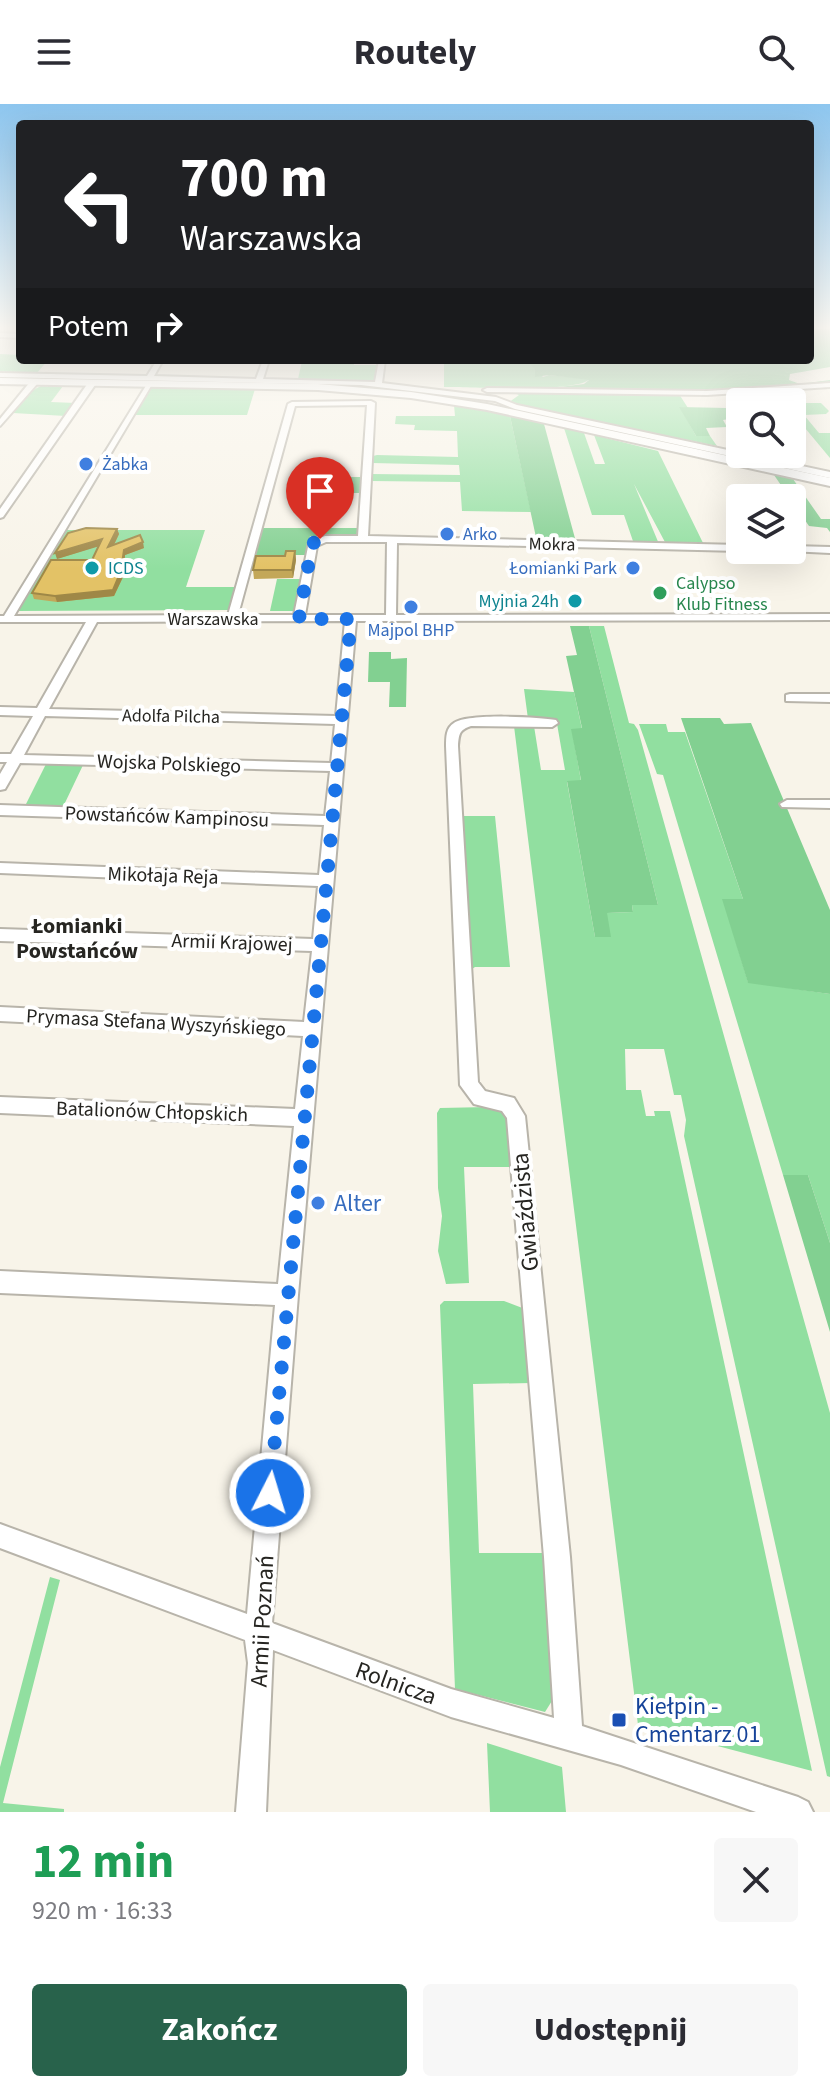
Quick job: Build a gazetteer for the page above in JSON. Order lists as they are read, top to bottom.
{
  "streets": {
    "street": [
      "Mokra",
      "Warszawska",
      "Adolfa Pilcha",
      "Wojska Polskiego",
      "Powstańców Kampinosu",
      "Mikołaja Reja",
      "Armii Krajowej",
      "Prymasa Stefana Wyszyńskiego",
      "Batalionów Chłopskich",
      "Gwiaździsta",
      "Armii Poznań",
      "Rolnicza"
    ]
  },
  "crossings": [
    ["Mokra", "Warszawska"],
    ["Warszawska", "Armii Poznań"],
    ["Adolfa Pilcha", "Armii Poznań"],
    ["Wojska Polskiego", "Armii Poznań"],
    ["Powstańców Kampinosu", "Armii Poznań"],
    ["Mikołaja Reja", "Armii Poznań"],
    ["Armii Krajowej", "Armii Poznań"],
    ["Prymasa Stefana Wyszyńskiego", "Armii Poznań"],
    ["Batalionów Chłopskich", "Armii Poznań"],
    ["Gwiaździsta", "Rolnicza"],
    ["Armii Poznań", "Rolnicza"]
  ],
  "districts": ["Łomianki Powstańców"],
  "places": {
    "other": [
      "Żabka",
      "Arko",
      "ICDS",
      "Łomianki Park",
      "Calypso Klub Fitness",
      "Myjnia 24h",
      "Majpol BHP",
      "Alter"
    ],
    "transit": ["Kiełpin - Cmentarz 01"]
  },
  "page": {
    "header": "Routely",
    "turn": ["700 m", "Warszawska"],
    "then": "Potem",
    "heading": ["12 min", "920 m · 16:33"],
    "buttons": ["Zakończ", "Udostępnij"]
  }
}
